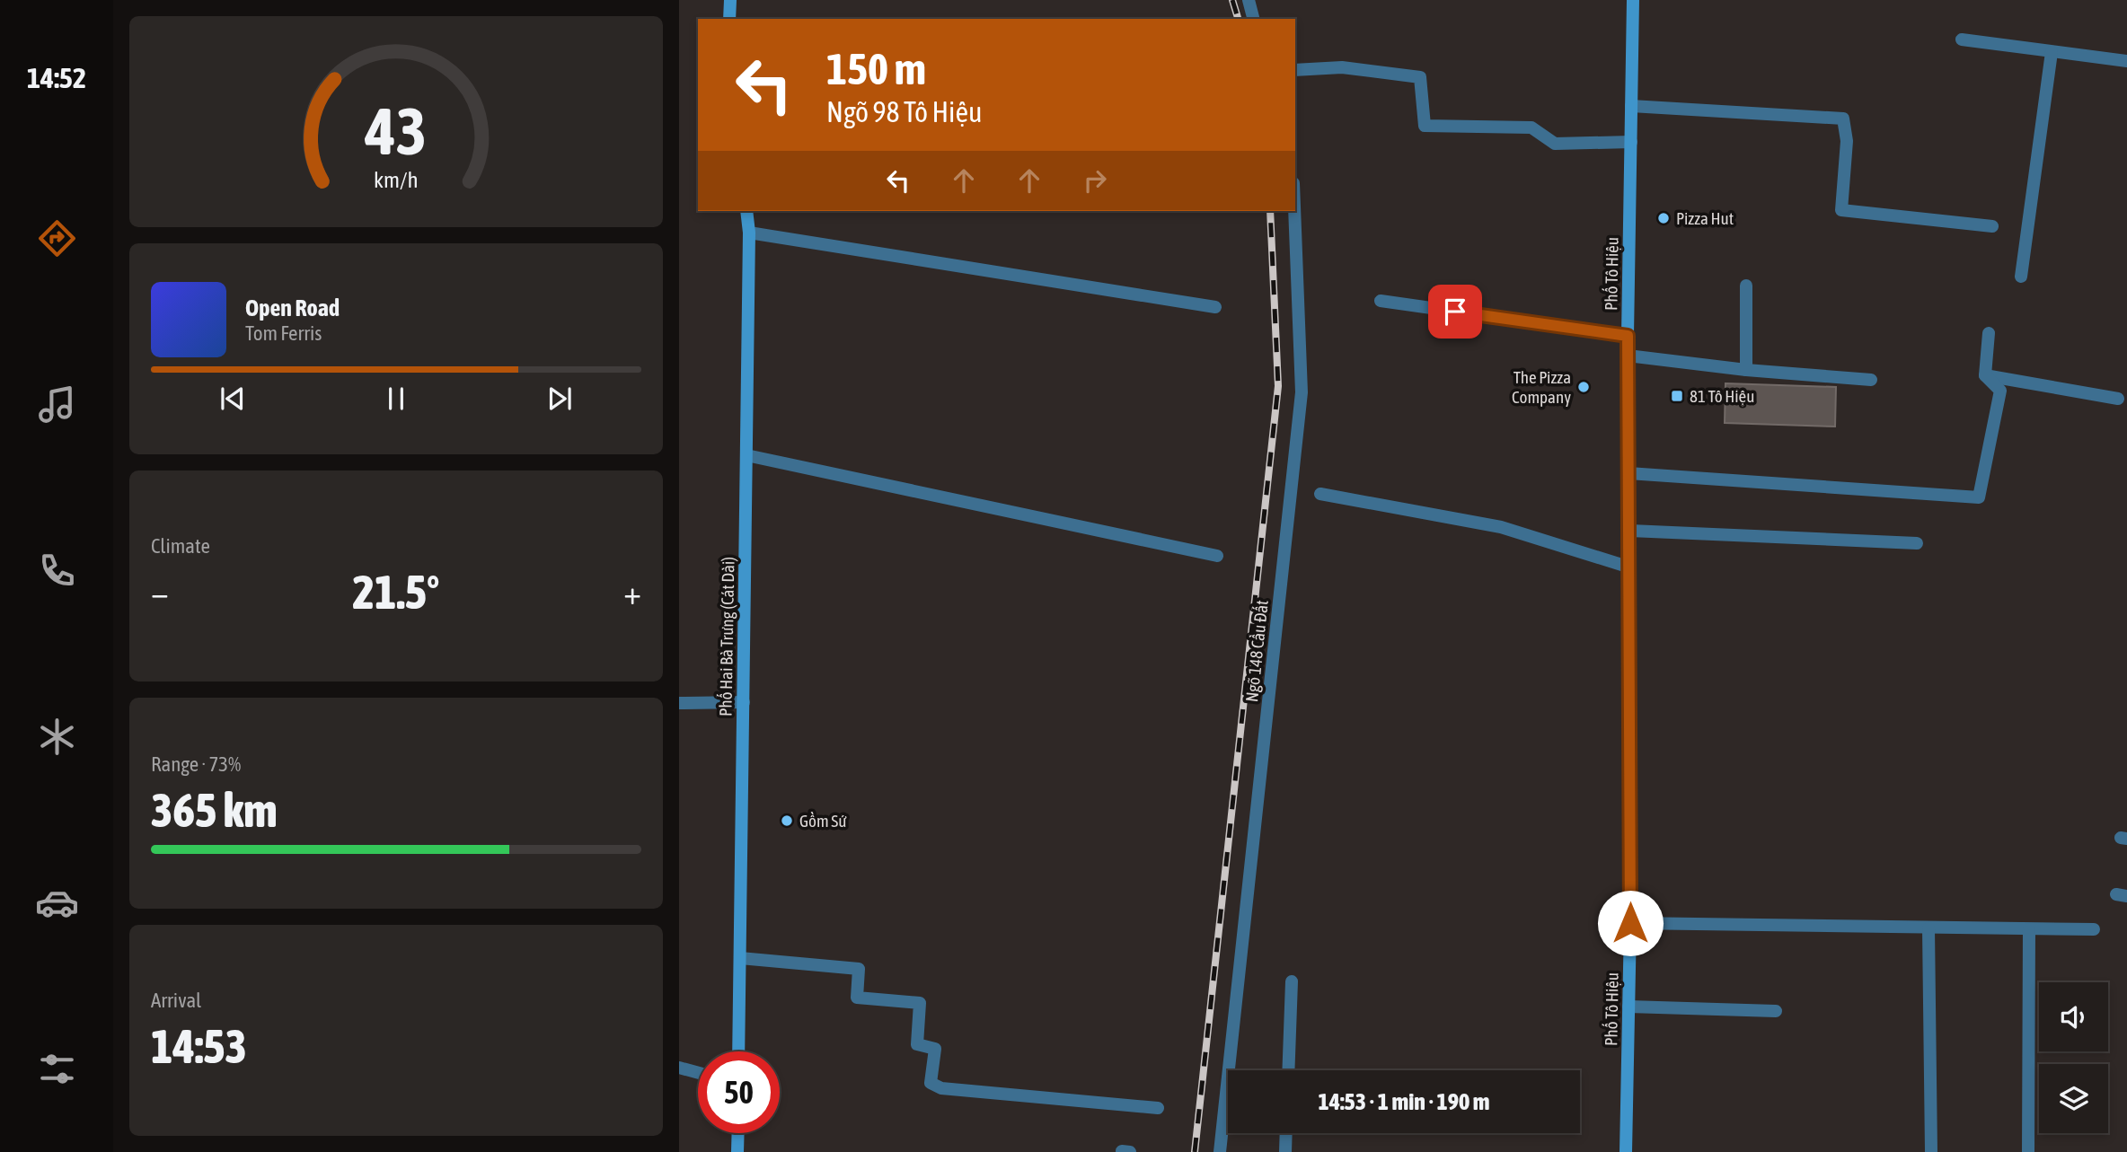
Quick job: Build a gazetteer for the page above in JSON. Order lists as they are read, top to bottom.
{
  "streets": {
    "main road": ["Phố Tô Hiệu", "Phố Hai Bà Trưng (Cát Dài)"],
    "street": ["Ngõ 148 Cầu Đất"]
  },
  "places": {
    "other": ["Pizza Hut", "The Pizza Company", "Gồm Sứ"],
    "transit": ["81 Tô Hiệu"]
  },
  "page": {
    "tabs": "14:52",
    "turn": ["150 m", "Ngõ 98 Tô Hiệu"],
    "song": ["Open Road", "Tom Ferris"],
    "tile": [
      "Climate",
      ["Range · 73%", "365 km"],
      ["Arrival", "14:53"]
    ],
    "heat": ["−", "21.5°", "+"],
    "limit": "50",
    "trip": "14:53 · 1 min · 190 m",
    "gauge": ["43", "km/h"]
  }
}
